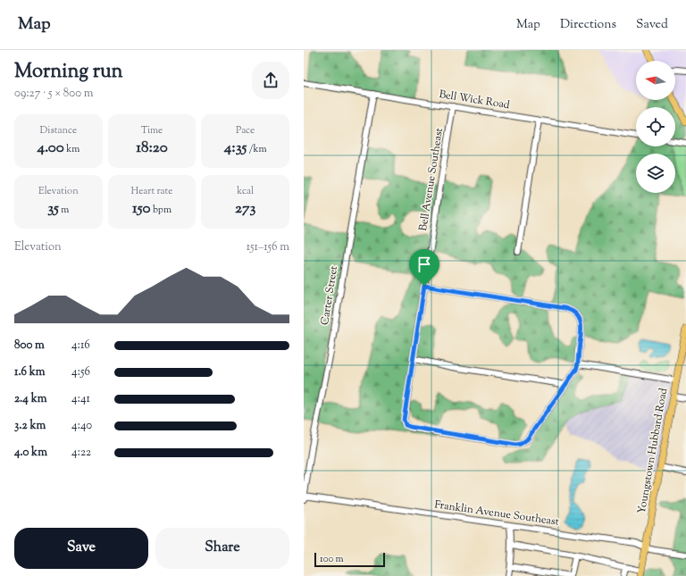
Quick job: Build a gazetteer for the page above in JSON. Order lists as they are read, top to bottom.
{
  "streets": {
    "main road": ["Youngstown Hubbard Road"],
    "street": [
      "Bell Wick Road",
      "Bell Avenue Southeast",
      "Carter Street",
      "Franklin Avenue Southeast"
    ]
  },
  "crossings": [
    ["Bell Wick Road", "Bell Avenue Southeast"],
    ["Bell Wick Road", "Carter Street"],
    ["Carter Street", "Franklin Avenue Southeast"],
    ["Youngstown Hubbard Road", "Franklin Avenue Southeast"]
  ],
  "scale_bar": "100 m",
  "north": "left",
  "page": {
    "header": "Map",
    "nav": ["Map", "Directions", "Saved"],
    "heading": ["Morning run", "09:27 · 5 × 800 m"],
    "stats": [
      ["Distance", "4.00 km"],
      ["Time", "18:20"],
      ["Pace", "4:35 /km"],
      ["Elevation", "35 m"],
      ["Heart rate", "150 bpm"],
      ["kcal", "273"]
    ],
    "chart": ["Elevation", "151–156 m"],
    "list": [
      {
        "name": "800 m",
        "note": "4:16"
      },
      {
        "name": "1.6 km",
        "note": "4:56"
      },
      {
        "name": "2.4 km",
        "note": "4:41"
      },
      {
        "name": "3.2 km",
        "note": "4:40"
      },
      {
        "name": "4.0 km",
        "note": "4:22"
      }
    ],
    "buttons": ["Save", "Share"],
    "scale": "100 m"
  }
}
